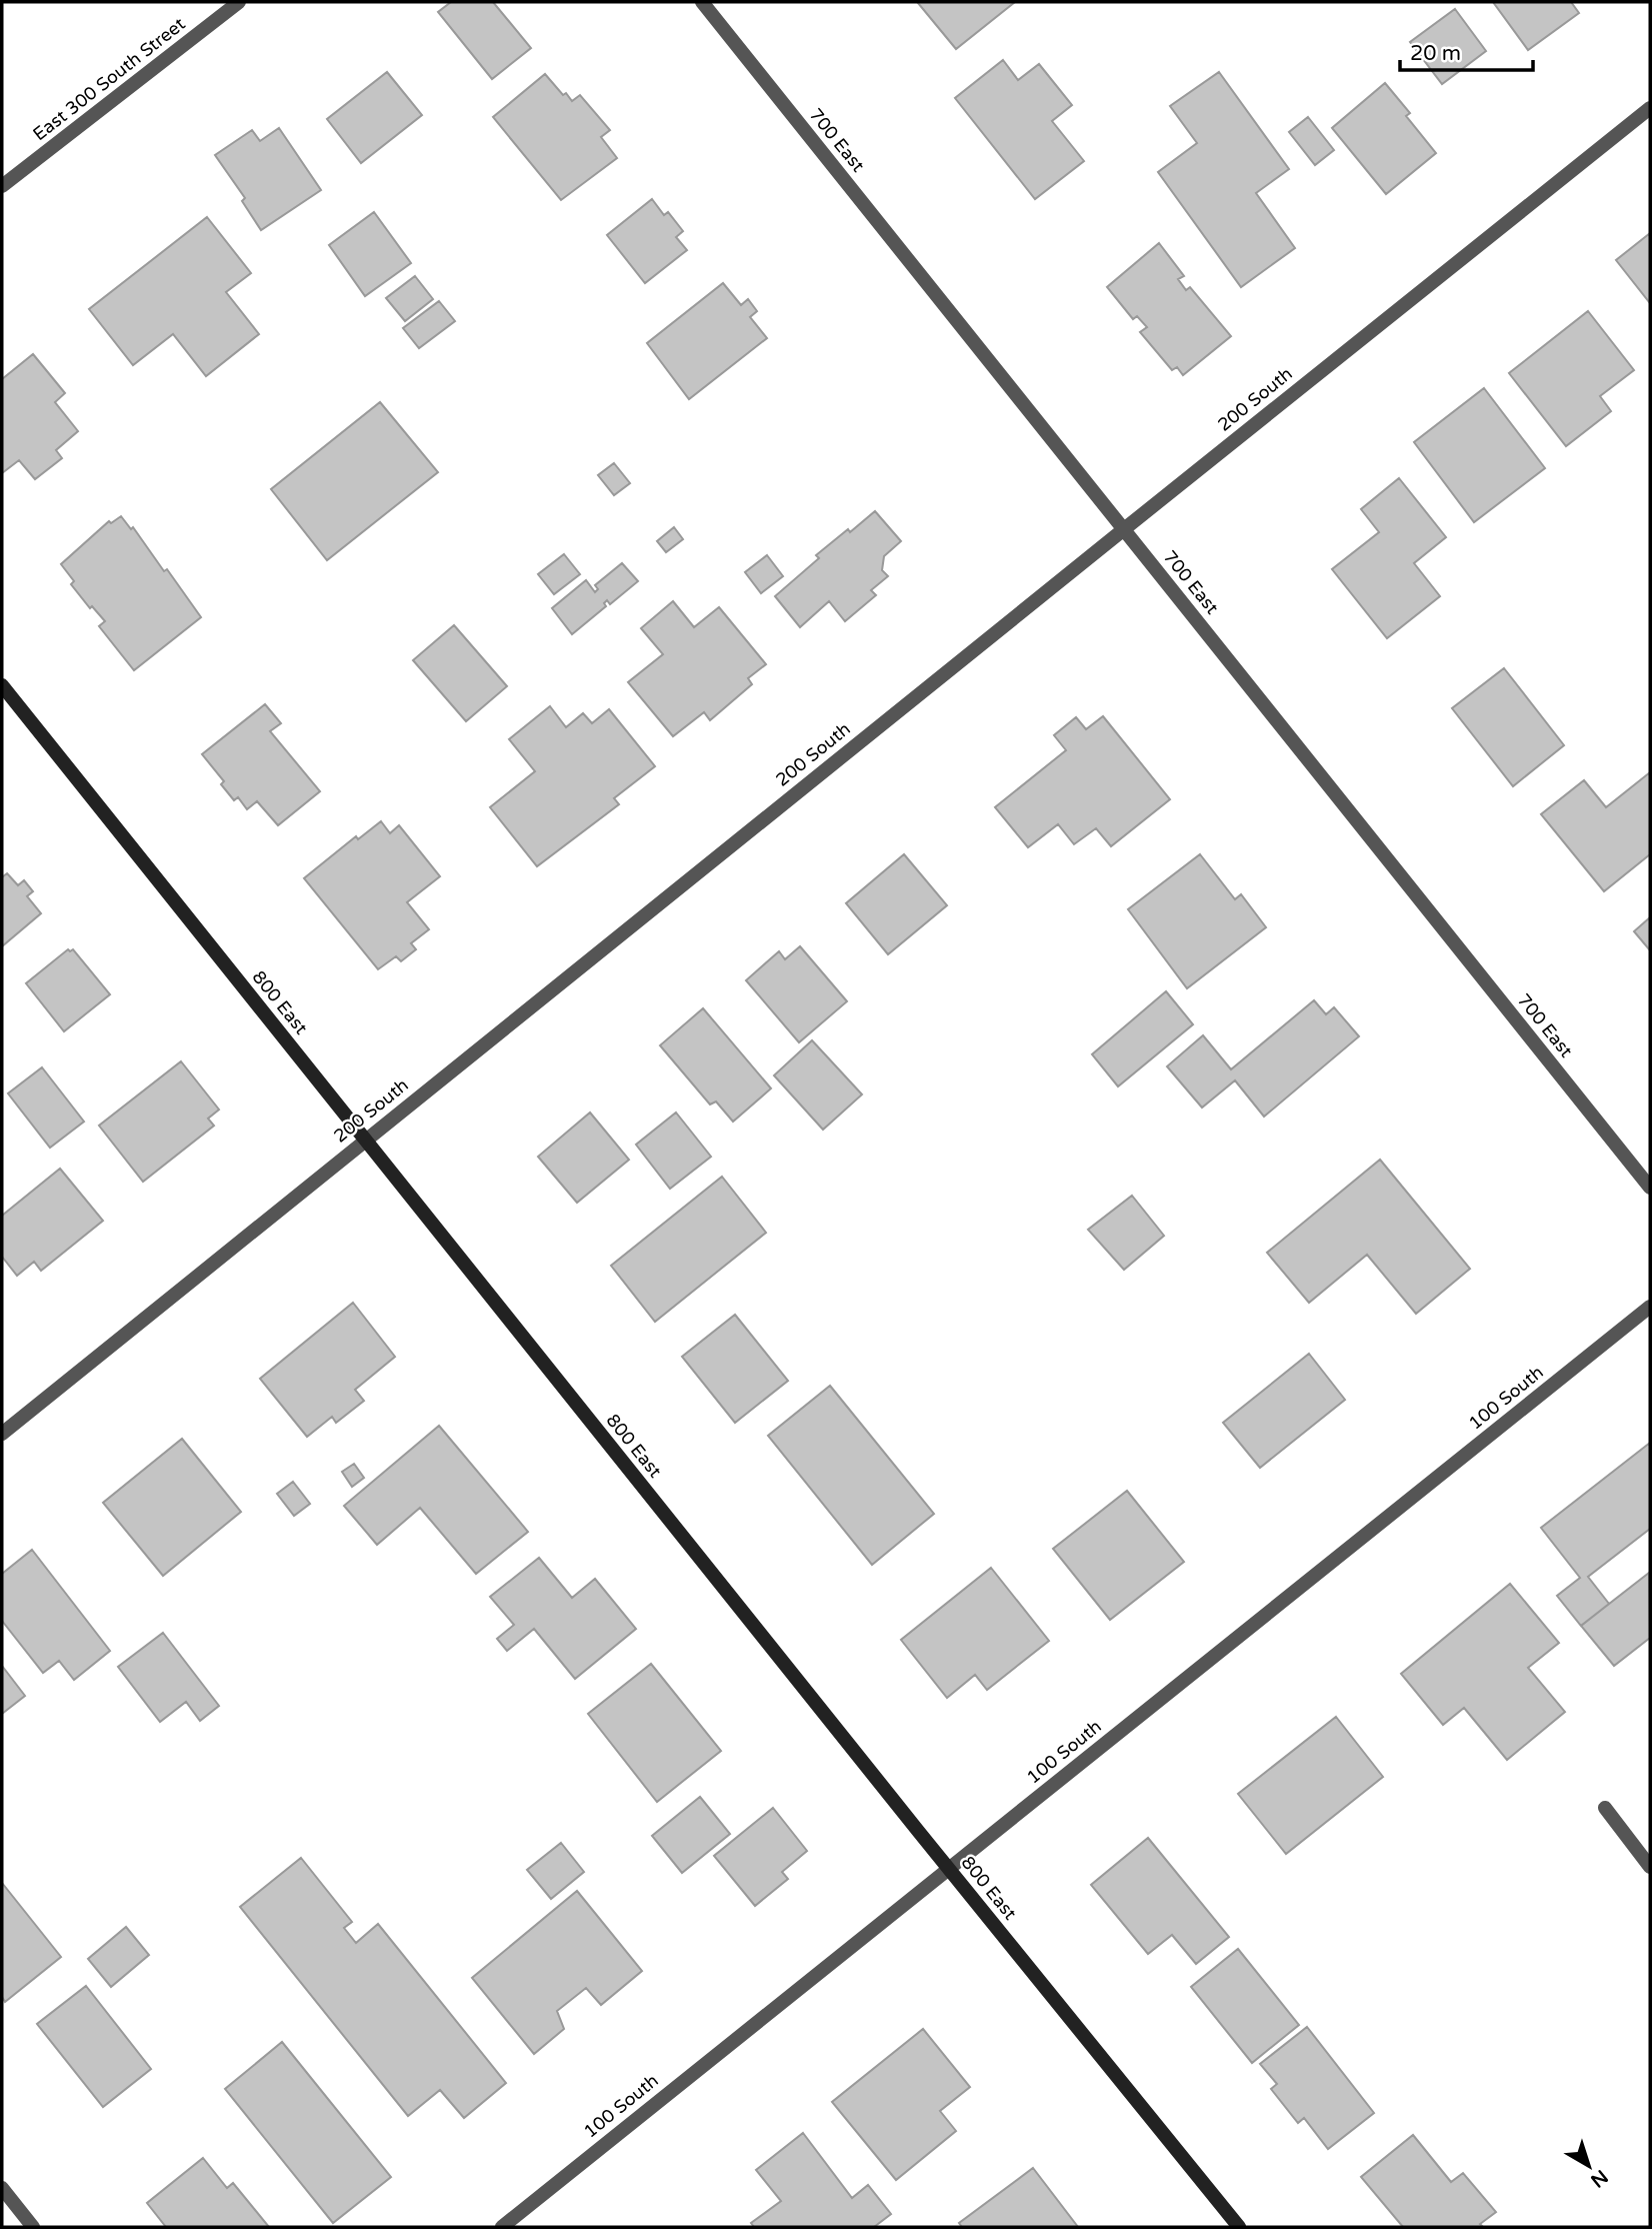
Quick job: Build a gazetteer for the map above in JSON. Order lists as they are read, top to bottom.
{
  "streets": {
    "street": [
      "East 300 South Street",
      "700 East",
      "200 South",
      "800 East",
      "100 South"
    ]
  },
  "crossings": [
    ["700 East", "200 South"],
    ["200 South", "800 East"],
    ["800 East", "100 South"]
  ],
  "scale_bar": "20 m",
  "north": "bottom right"
}
